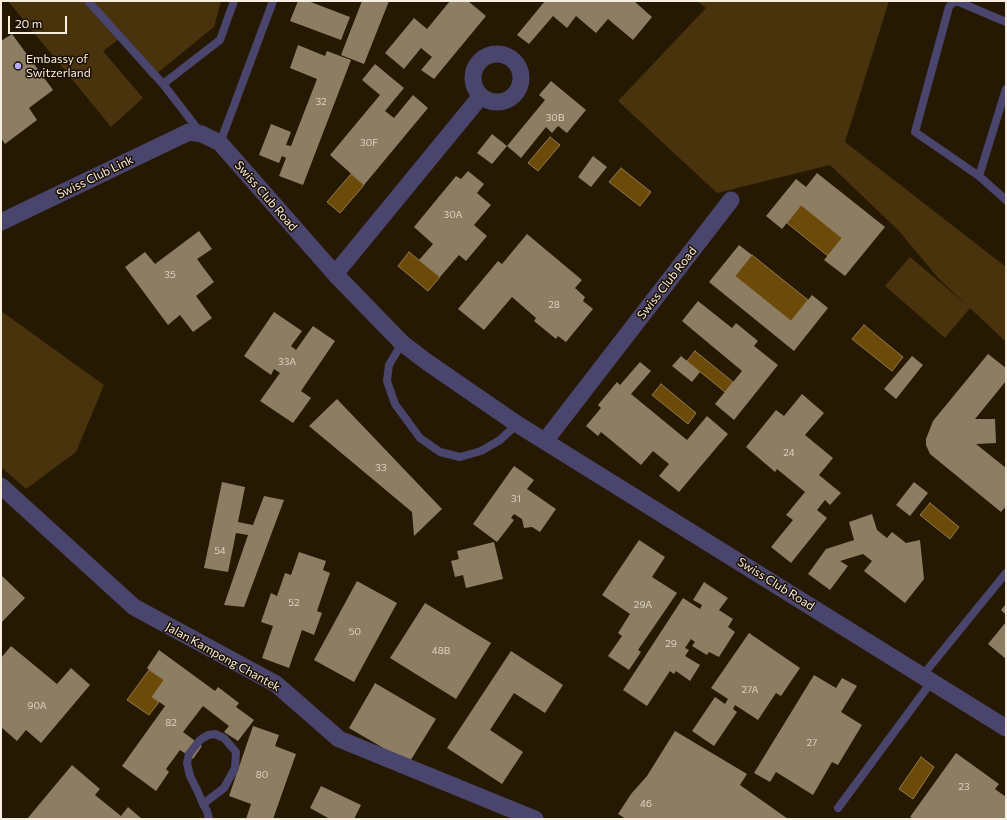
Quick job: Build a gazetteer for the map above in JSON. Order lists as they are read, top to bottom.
{
  "streets": {
    "street": ["Swiss Club Link", "Swiss Club Road", "Jalan Kampong Chantek"]
  },
  "crossings": [
    ["Swiss Club Link", "Swiss Club Road"]
  ],
  "places": ["Embassy of Switzerland"],
  "house_numbers": [
    "32",
    "30B",
    "30F",
    "30A",
    "35",
    "28",
    "33A",
    "24",
    "33",
    "31",
    "54",
    "52",
    "29A",
    "50",
    "29",
    "48B",
    "27A",
    "90A",
    "82",
    "27",
    "80",
    "23",
    "46"
  ],
  "scale_bar": "20 m"
}
